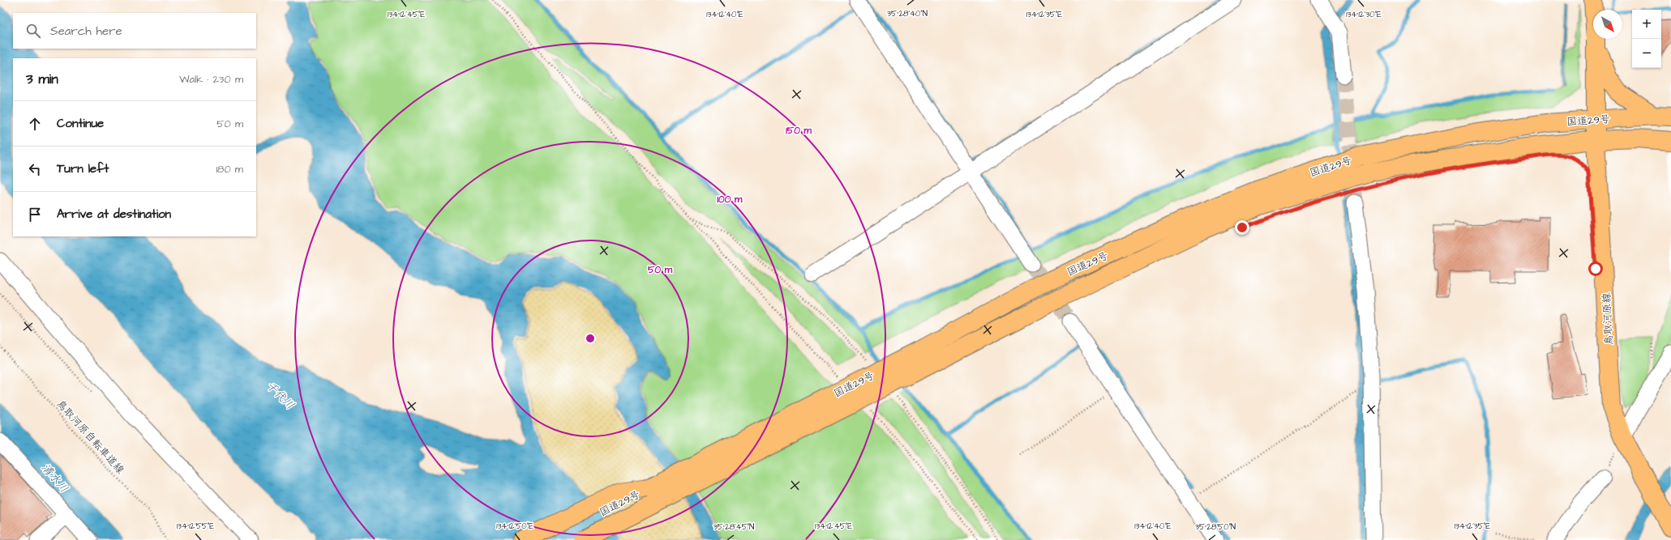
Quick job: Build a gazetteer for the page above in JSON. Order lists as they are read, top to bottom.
{
  "streets": {
    "main road": ["国道29号", "鳥取河原線"],
    "path": ["鳥取河原自転車道線"]
  },
  "crossings": [
    ["国道29号", "鳥取河原線"]
  ],
  "water": ["千代川", "清水川"],
  "north": "bottom right",
  "page": {
    "map_buttons": ["+", "−"],
    "search": "Search here",
    "heading": ["3 min", "Walk · 230 m"],
    "list": [
      ["Continue", "50 m"],
      ["Turn left", "180 m"],
      "Arrive at destination"
    ]
  },
  "coordinates": [
    "35°28'40\"N",
    "134°12'45\"E",
    "134°12'40\"E",
    "134°12'35\"E",
    "134°12'30\"E",
    "134°12'55\"E",
    "134°12'50\"E",
    "35°28'45\"N",
    "35°28'50\"N"
  ],
  "rings": ["150 m", "100 m", "50 m"]
}
